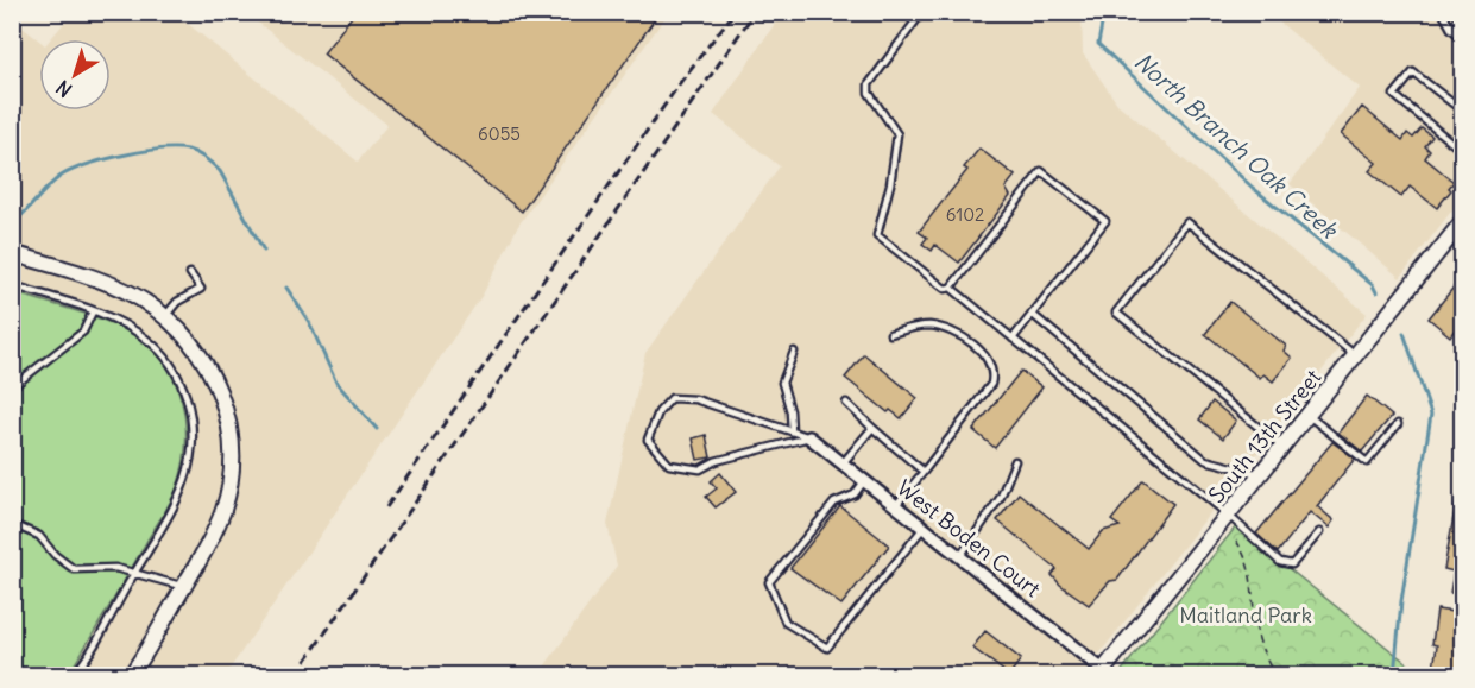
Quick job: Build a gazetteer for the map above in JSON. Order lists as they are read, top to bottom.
{
  "streets": {
    "street": ["South 13th Street", "West Boden Court"]
  },
  "crossings": [
    ["South 13th Street", "West Boden Court"]
  ],
  "water": ["North Branch Oak Creek"],
  "parks": ["Maitland Park"],
  "house_numbers": ["6055", "6102"],
  "north": "bottom left"
}
